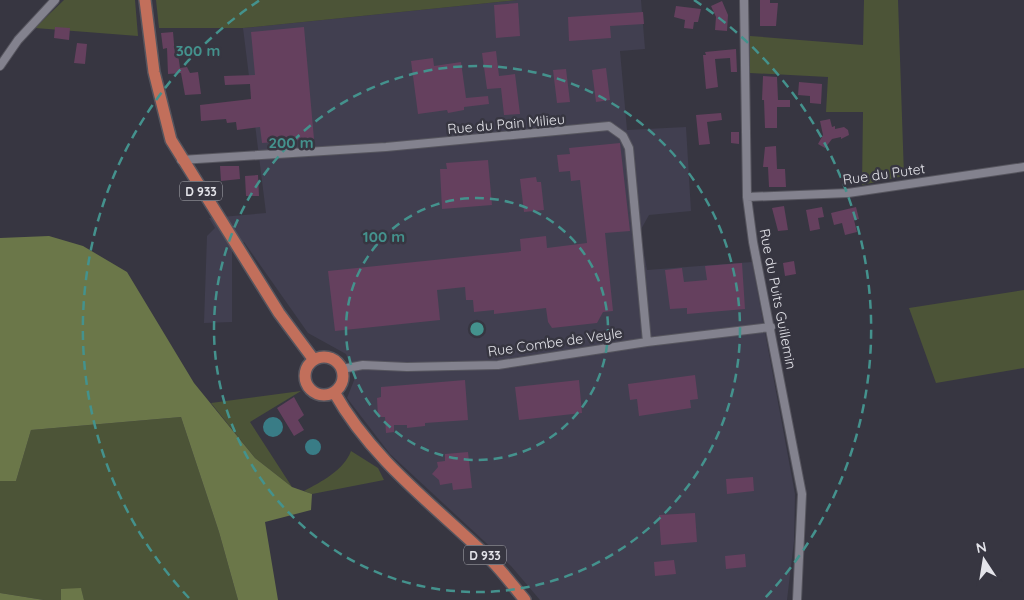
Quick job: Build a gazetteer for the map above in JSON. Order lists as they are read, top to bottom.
{
  "streets": {
    "main road": ["D 933"],
    "street": [
      "Rue du Pain Milieu",
      "Rue du Putet",
      "Rue du Puits Guillemin",
      "Rue Combe de Veyle"
    ]
  },
  "crossings": [
    ["Rue du Pain Milieu", "D 933"],
    ["Rue du Pain Milieu", "Rue Combe de Veyle"],
    ["Rue du Putet", "Rue du Puits Guillemin"],
    ["D 933", "Rue Combe de Veyle"],
    ["Rue du Puits Guillemin", "Rue Combe de Veyle"]
  ],
  "north": "top",
  "rings": ["300 m", "200 m", "100 m"]
}
